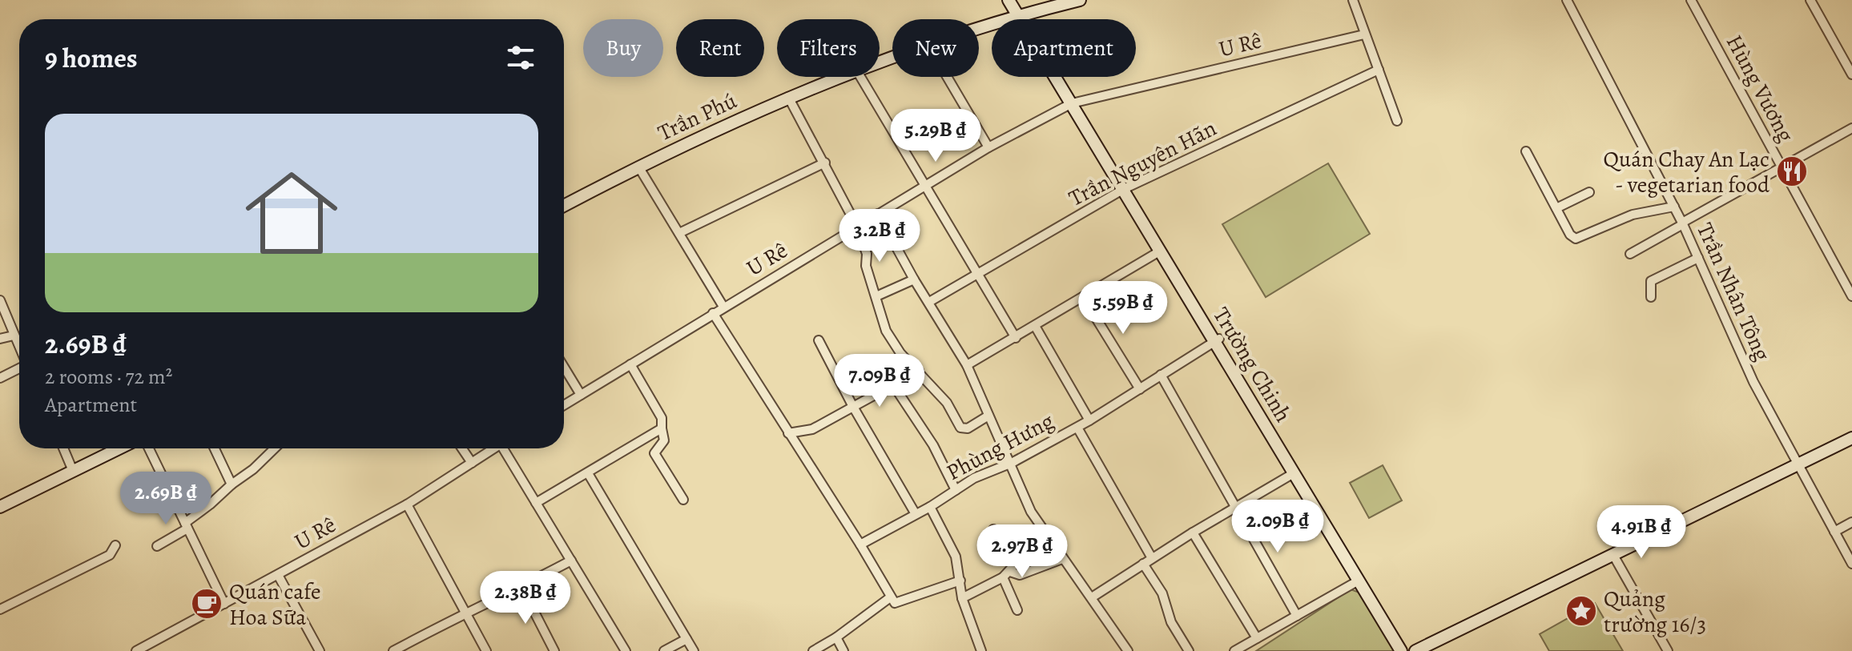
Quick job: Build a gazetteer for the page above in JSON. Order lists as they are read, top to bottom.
{
  "streets": {
    "street": [
      "U Rê",
      "Hùng Vương",
      "Trần Phú",
      "Trần Nguyên Hãn",
      "Trần Nhân Tông",
      "Trường Chinh",
      "Phùng Hưng"
    ]
  },
  "crossings": [
    ["U Rê", "Trường Chinh"],
    ["Trần Phú", "Trường Chinh"],
    ["Trần Nguyên Hãn", "Trường Chinh"],
    ["Trường Chinh", "Phùng Hưng"]
  ],
  "places": {
    "restaurant": ["Quán Chay An Lạc - vegetarian food"],
    "cafe": ["Quán cafe Hoa Sữa"],
    "place": ["Quảng trường 16/3"]
  },
  "page": {
    "chip": [
      "Buy",
      "Rent",
      "Filters",
      "New",
      "Apartment"
    ],
    "heading": "9 homes",
    "list": [
      {
        "name": "2.69B ₫",
        "note": "2 rooms · 72 m² · Apartment"
      }
    ],
    "price": [
      "5.29B ₫",
      "3.2B ₫",
      "5.59B ₫",
      "7.09B ₫",
      "2.69B ₫",
      "2.09B ₫",
      "4.91B ₫",
      "2.97B ₫",
      "2.38B ₫"
    ]
  }
}
